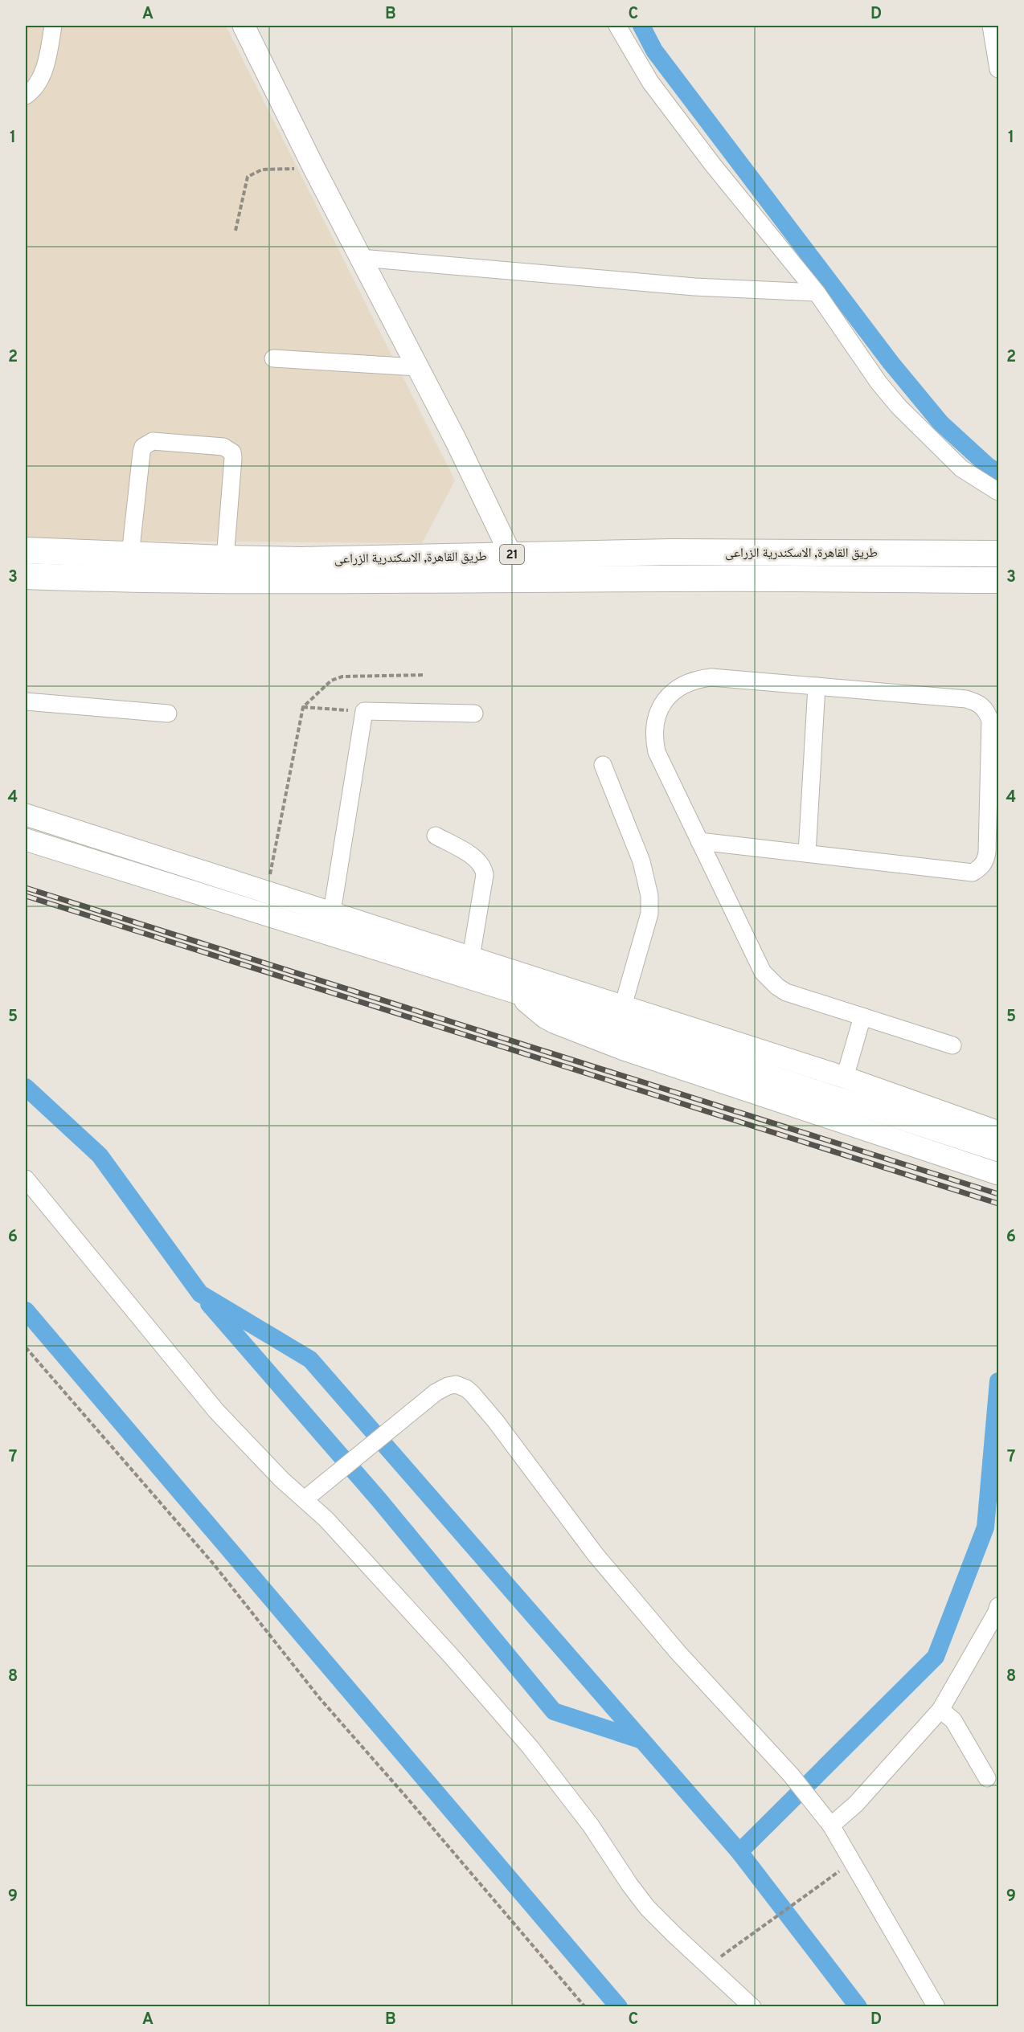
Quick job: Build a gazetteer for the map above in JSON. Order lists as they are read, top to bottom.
{
  "streets": {
    "highway": ["طريق القاهرة, الاسكندرية الزراعى", "21"]
  },
  "grid": {
    "columns": [
      "A",
      "B",
      "C",
      "D"
    ],
    "rows": [
      "1",
      "2",
      "3",
      "4",
      "5",
      "6",
      "7",
      "8",
      "9"
    ]
  }
}
